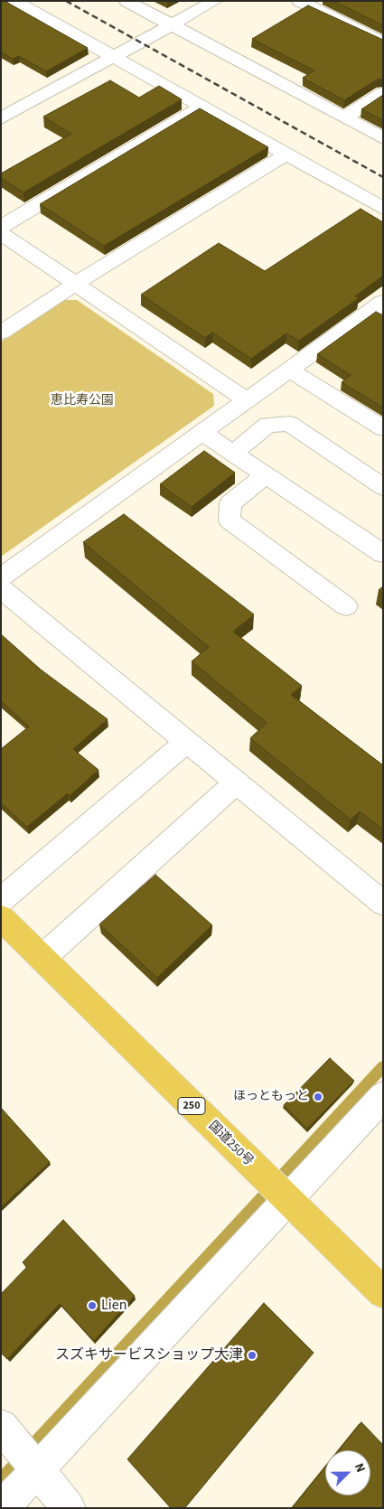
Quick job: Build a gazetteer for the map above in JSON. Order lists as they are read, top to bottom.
{
  "streets": {
    "highway": ["250", "国道250号"]
  },
  "parks": ["恵比寿公園"],
  "places": ["ほっともっと", "Lien", "スズキサービスショップ大津"],
  "north": "top right"
}
